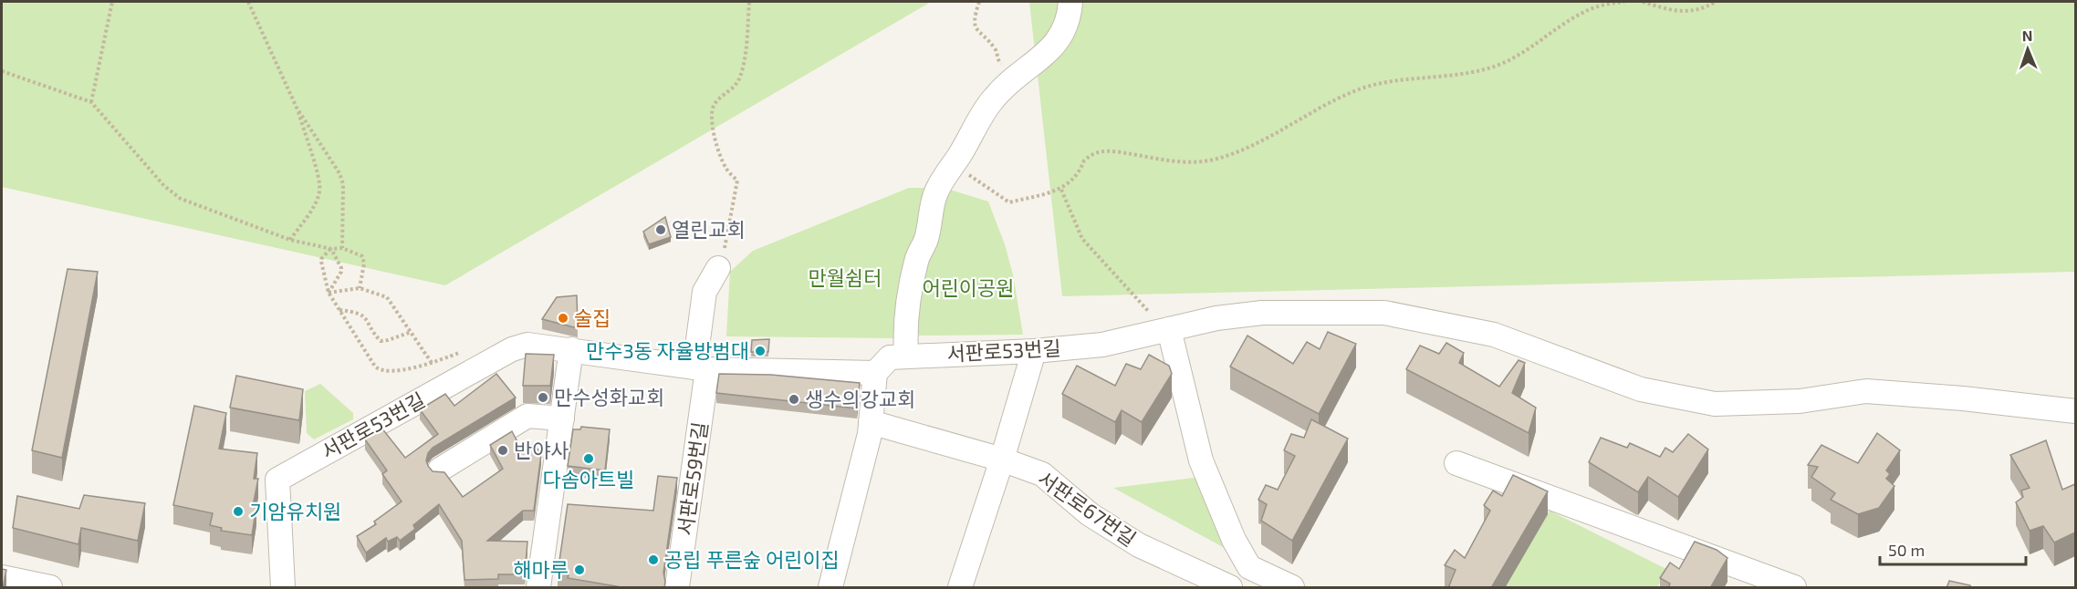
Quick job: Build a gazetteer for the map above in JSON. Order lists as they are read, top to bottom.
{
  "streets": {
    "street": ["서판로53번길", "서판로59번길", "서판로67번길"]
  },
  "crossings": [
    ["서판로53번길", "서판로59번길"]
  ],
  "parks": ["만월쉼터", "어린이공원"],
  "places": [
    "열린교회",
    "술집",
    "만수3동 자율방범대",
    "만수성화교회",
    "생수의강교회",
    "반야사",
    "다솜아트빌",
    "기암유치원",
    "공립 푸른숲 어린이집",
    "해마루"
  ],
  "scale_bar": "50 m",
  "north": "top"
}
